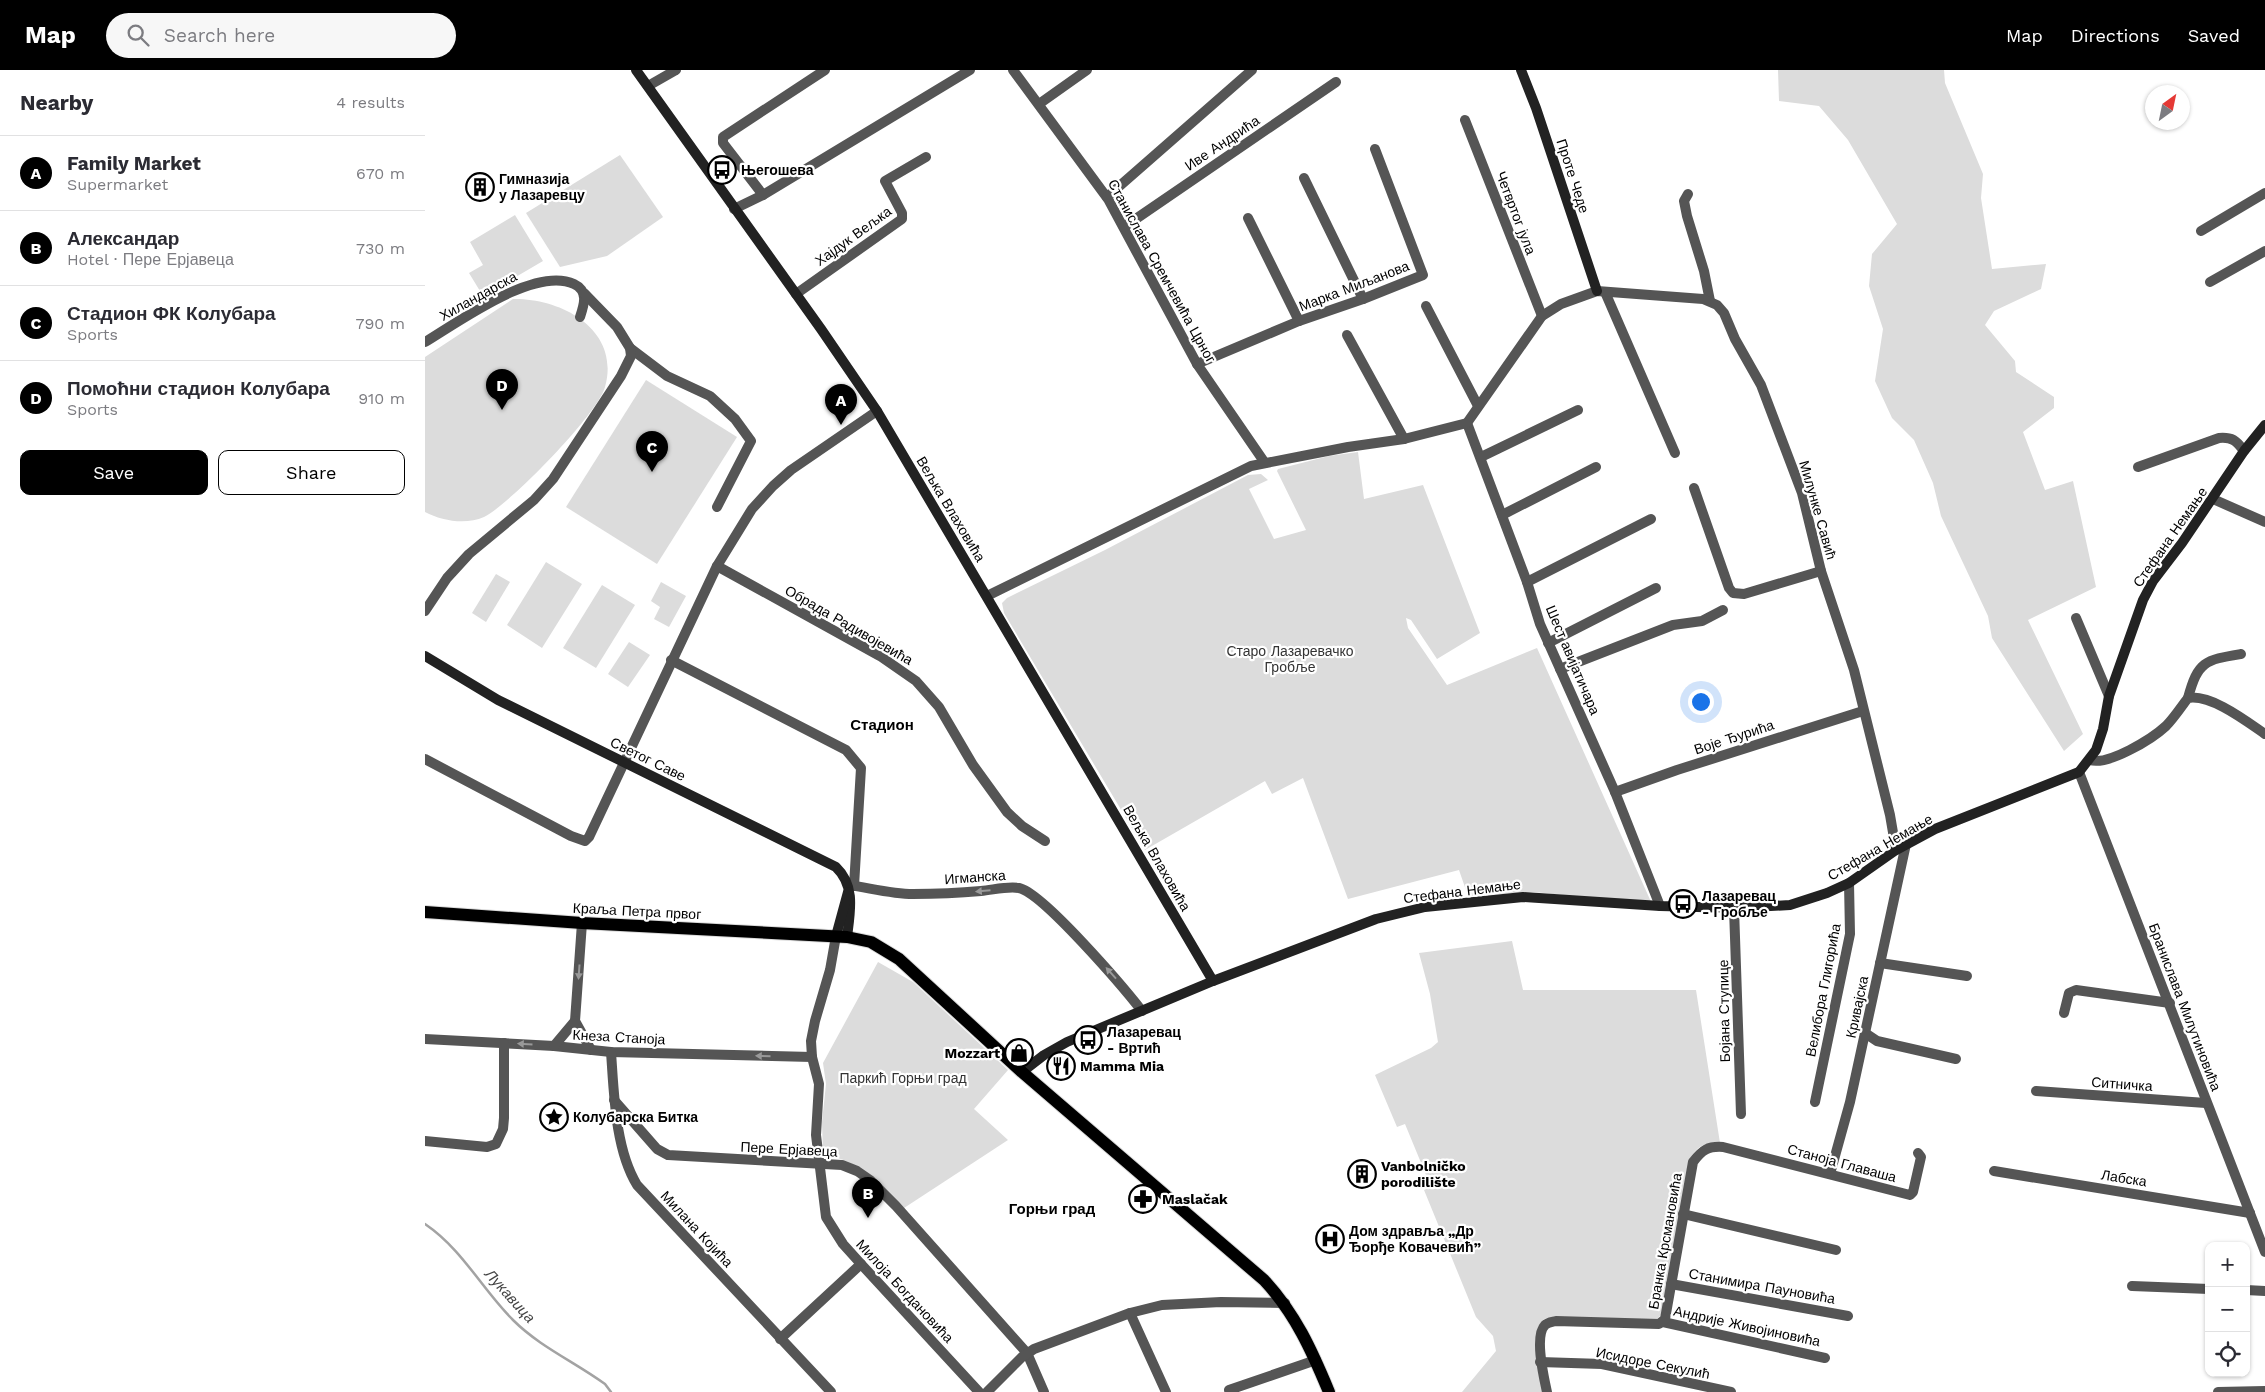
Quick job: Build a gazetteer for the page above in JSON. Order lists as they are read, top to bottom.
{
  "streets": {
    "main road": ["Краља Петра првог"],
    "street": [
      "Иве Андрића",
      "Проте Чеде",
      "Четвртог јула",
      "Хајдук Вељка",
      "Станислава Сремчевића Црног",
      "Марка Миљанова",
      "Хиландарска",
      "Вељка Влаховића",
      "Милунке Савић",
      "Стефана Немање",
      "Обрада Радивојевића",
      "Шест авијатичара",
      "Воје Ђурића",
      "Светог Саве",
      "Игманска",
      "Велибора Глигорића",
      "Кривајска",
      "Бранислава Милутиновића",
      "Бојана Ступице",
      "Кнеза Станоја",
      "Ситничка",
      "Пере Ерјавеца",
      "Станоја Главаша",
      "Лабска",
      "Милана Којића",
      "Бранка Крсмановића",
      "Станимира Пауновића",
      "Милоја Богдановића",
      "Андрије Живојиновића",
      "Исидоре Секулић"
    ]
  },
  "crossings": [
    ["Иве Андрића", "Станислава Сремчевића Црног"],
    ["Хајдук Вељка", "Вељка Влаховића"],
    ["Станислава Сремчевића Црног", "Марка Миљанова"],
    ["Вељка Влаховића", "Стефана Немање"],
    ["Милунке Савић", "Стефана Немање"],
    ["Милунке Савић", "Воје Ђурића"],
    ["Стефана Немање", "Шест авијатичара"],
    ["Стефана Немање", "Игманска"],
    ["Стефана Немање", "Краља Петра првог"],
    ["Стефана Немање", "Велибора Глигорића"],
    ["Стефана Немање", "Кривајска"],
    ["Стефана Немање", "Бранислава Милутиновића"],
    ["Стефана Немање", "Бојана Ступице"],
    ["Шест авијатичара", "Воје Ђурића"],
    ["Светог Саве", "Игманска"],
    ["Краља Петра првог", "Милоја Богдановића"],
    ["Кривајска", "Станоја Главаша"],
    ["Бранислава Милутиновића", "Ситничка"],
    ["Бранислава Милутиновића", "Лабска"],
    ["Кнеза Станоја", "Милана Којића"],
    ["Кнеза Станоја", "Милоја Богдановића"],
    ["Пере Ерјавеца", "Милана Којића"],
    ["Пере Ерјавеца", "Милоја Богдановића"],
    ["Станоја Главаша", "Бранка Крсмановића"],
    ["Бранка Крсмановића", "Станимира Пауновића"],
    ["Бранка Крсмановића", "Андрије Живојиновића"],
    ["Бранка Крсмановића", "Исидоре Секулић"]
  ],
  "one_way": ["Игманска", "Кнеза Станоја"],
  "districts": ["Стадион", "Горњи град"],
  "water": ["Лукавица"],
  "parks": ["Старо Лазаревачко Гробље", "Паркић Горњи град"],
  "places": {
    "bus stop": ["Његошева", "Лазаревац - Гробље", "Лазаревац - Вртић"],
    "building": ["Гимназија у Лазаревцу", "Vanbolničko porodilište"],
    "shop": ["Mozzart"],
    "restaurant": ["Mamma Mia"],
    "place": ["Колубарска Битка"],
    "pharmacy": ["Maslačak"],
    "hospital": ["Дом здравља „Др Ђорђе Ковачевић”"]
  },
  "north": "top right",
  "page": {
    "header": "Map",
    "search": "Search here",
    "nav": ["Map", "Directions", "Saved"],
    "heading": ["Nearby", "4 results"],
    "list": [
      {
        "mark": "A",
        "name": "Family Market",
        "note": "Supermarket",
        "value": "670 m"
      },
      {
        "mark": "B",
        "name": "Александар",
        "note": "Hotel · Пере Ерјавеца",
        "value": "730 m"
      },
      {
        "mark": "C",
        "name": "Стадион ФК Колубара",
        "note": "Sports",
        "value": "790 m"
      },
      {
        "mark": "D",
        "name": "Помоћни стадион Колубара",
        "note": "Sports",
        "value": "910 m"
      }
    ],
    "pins": [
      "D",
      "A",
      "C",
      "B"
    ],
    "buttons": ["Save", "Share"],
    "map_buttons": ["+", "−"]
  }
}
